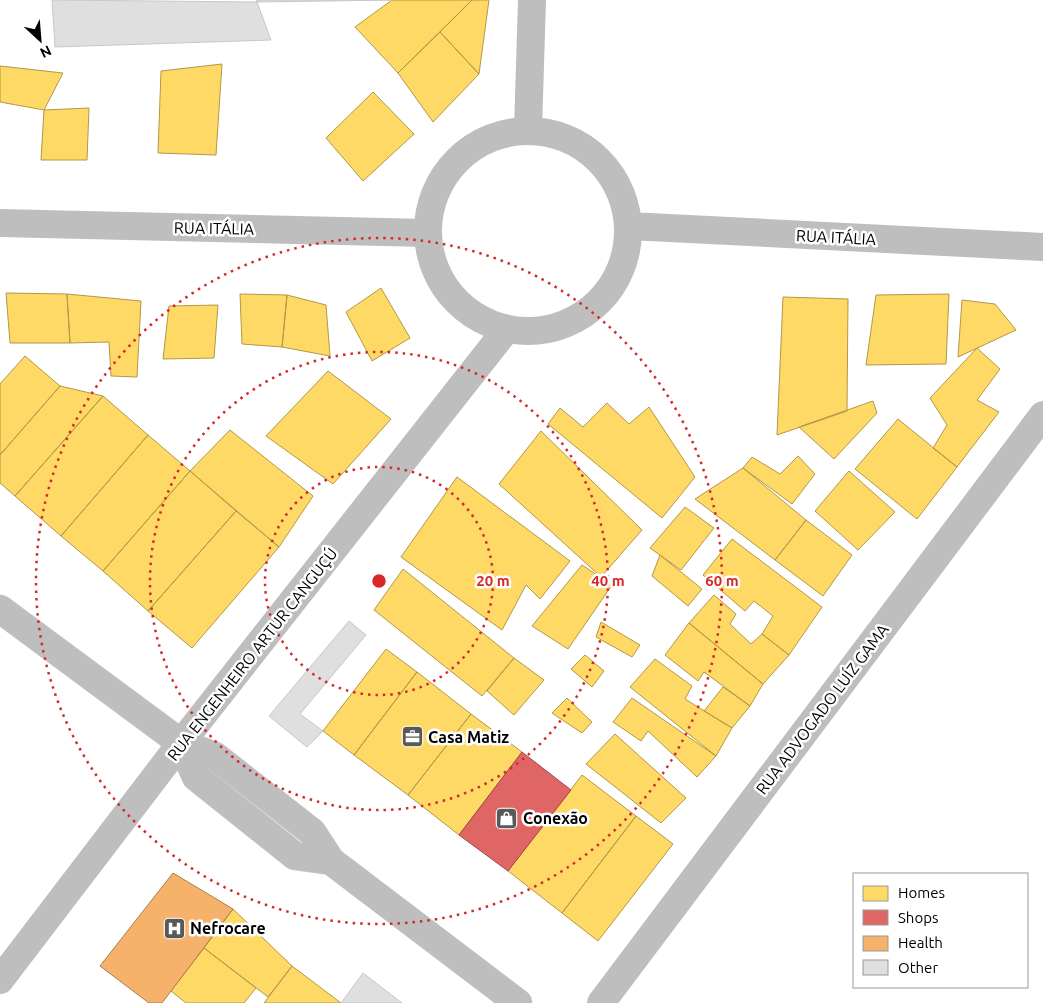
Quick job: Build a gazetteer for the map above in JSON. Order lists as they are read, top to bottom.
{
  "streets": {
    "street": ["RUA ITÁLIA", "RUA ENGENHEIRO ARTUR CANGUÇÚ", "RUA ADVOGADO LUÍZ GAMA"]
  },
  "places": {
    "office": ["Casa Matiz"],
    "shop": ["Conexão"],
    "hospital": ["Nefrocare"]
  },
  "legend": [
    "Homes",
    "Shops",
    "Health",
    "Other"
  ],
  "north": "bottom right",
  "rings": ["20 m", "40 m", "60 m"]
}
